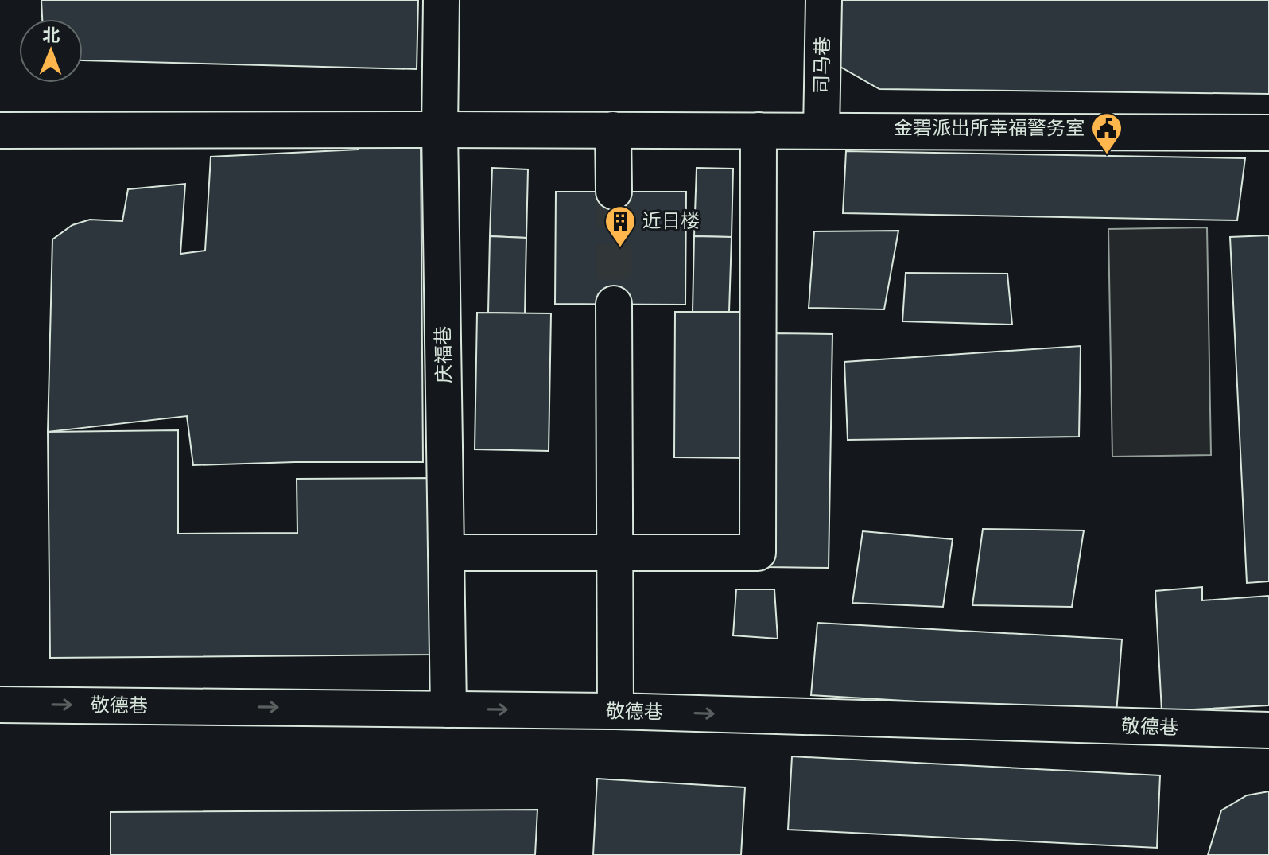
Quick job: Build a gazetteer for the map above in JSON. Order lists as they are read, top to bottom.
{
  "streets": {
    "street": ["司马巷", "庆福巷", "敬德巷"]
  },
  "crossings": [
    ["庆福巷", "敬德巷"]
  ],
  "one_way": ["敬德巷"],
  "places": {
    "public building": ["金碧派出所幸福警务室"],
    "building": ["近日楼"]
  },
  "north": "top"
}
